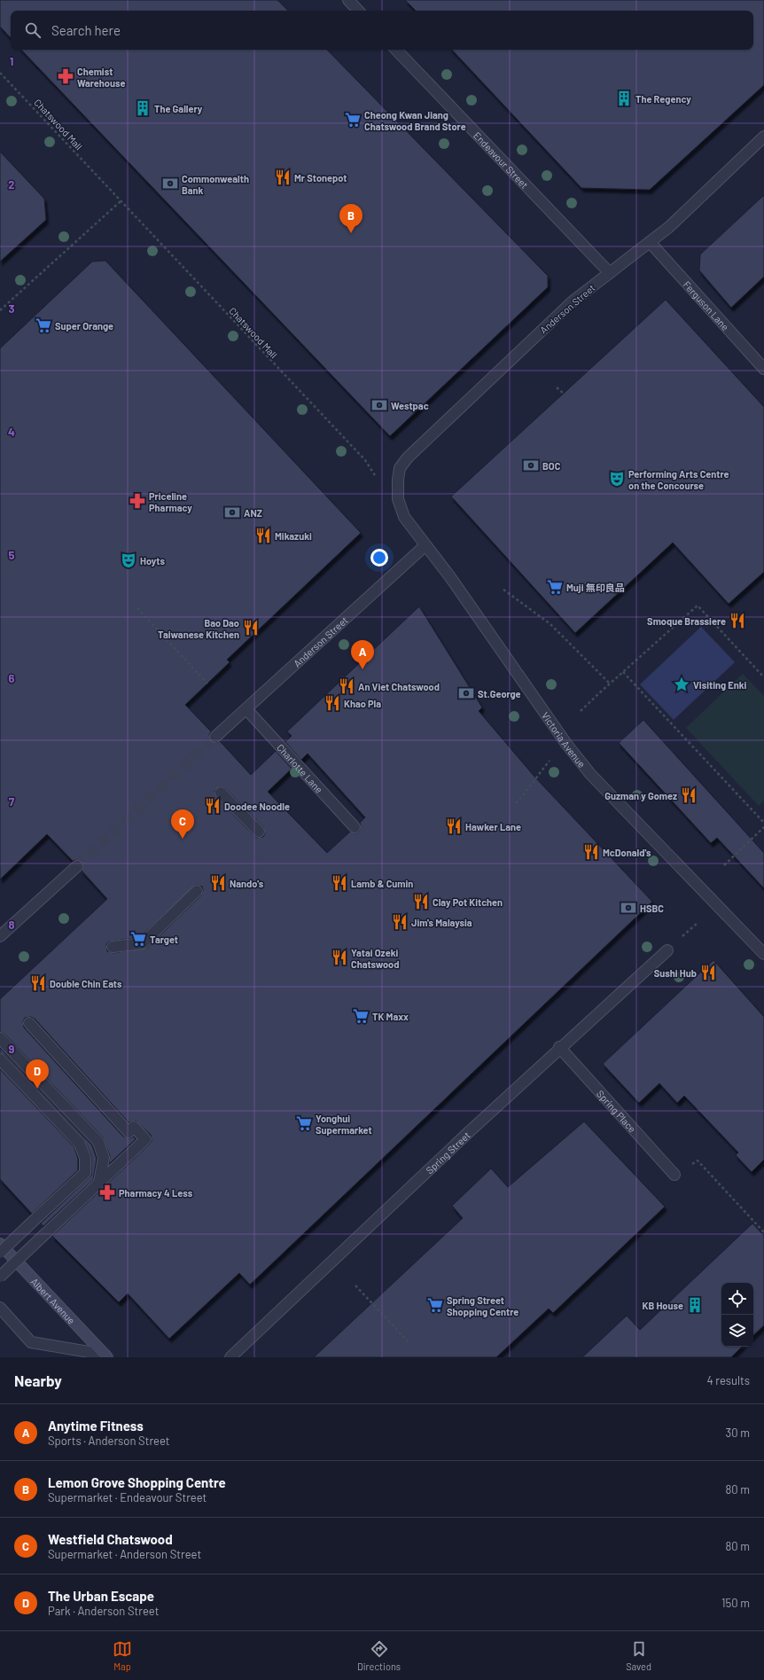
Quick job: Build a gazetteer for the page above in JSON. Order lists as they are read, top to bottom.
{
  "streets": {
    "main road": ["Albert Avenue"],
    "street": [
      "Endeavour Street",
      "Ferguson Lane",
      "Anderson Street",
      "Victoria Avenue",
      "Charlotte Lane",
      "Spring Place",
      "Spring Street"
    ],
    "path": ["Chatswood Mall"]
  },
  "crossings": [
    ["Endeavour Street", "Anderson Street"],
    ["Ferguson Lane", "Anderson Street"],
    ["Anderson Street", "Victoria Avenue"],
    ["Anderson Street", "Charlotte Lane"],
    ["Spring Place", "Spring Street"]
  ],
  "places": {
    "pharmacy": ["Chemist Warehouse", "Priceline Pharmacy", "Pharmacy 4 Less"],
    "building": ["The Regency", "The Gallery", "KB House"],
    "supermarket": [
      "Cheong Kwan Jiang Chatswood Brand Store",
      "Super Orange",
      "Muji 無印良品",
      "Target",
      "TK Maxx",
      "Yonghui Supermarket",
      "Spring Street Shopping Centre"
    ],
    "restaurant": [
      "Mr Stonepot",
      "Mikazuki",
      "Smoque Brassiere",
      "Bao Dao Taiwanese Kitchen",
      "An Viet Chatswood",
      "Khao Pla",
      "Guzman y Gomez",
      "Doodee Noodle",
      "Hawker Lane",
      "McDonald's",
      "Nando's",
      "Lamb & Cumin",
      "Clay Pot Kitchen",
      "Jim's Malaysia",
      "Yatai Ozeki Chatswood",
      "Sushi Hub",
      "Double Chin Eats"
    ],
    "bank": [
      "Commonwealth Bank",
      "Westpac",
      "BOC",
      "ANZ",
      "St.George",
      "HSBC"
    ],
    "theatre": ["Performing Arts Centre on the Concourse", "Hoyts"],
    "place": ["Visiting Enki"]
  },
  "page": {
    "search": "Search here",
    "pins": [
      "B",
      "A",
      "C",
      "D"
    ],
    "heading": ["Nearby", "4 results"],
    "list": [
      {
        "mark": "A",
        "name": "Anytime Fitness",
        "note": "Sports · Anderson Street",
        "value": "30 m"
      },
      {
        "mark": "B",
        "name": "Lemon Grove Shopping Centre",
        "note": "Supermarket · Endeavour Street",
        "value": "80 m"
      },
      {
        "mark": "C",
        "name": "Westfield Chatswood",
        "note": "Supermarket · Anderson Street",
        "value": "80 m"
      },
      {
        "mark": "D",
        "name": "The Urban Escape",
        "note": "Park · Anderson Street",
        "value": "150 m"
      }
    ],
    "nav": ["Map", "Directions", "Saved"]
  },
  "grid": {
    "rows": [
      "1",
      "2",
      "3",
      "4",
      "5",
      "6",
      "7",
      "8",
      "9"
    ]
  }
}
